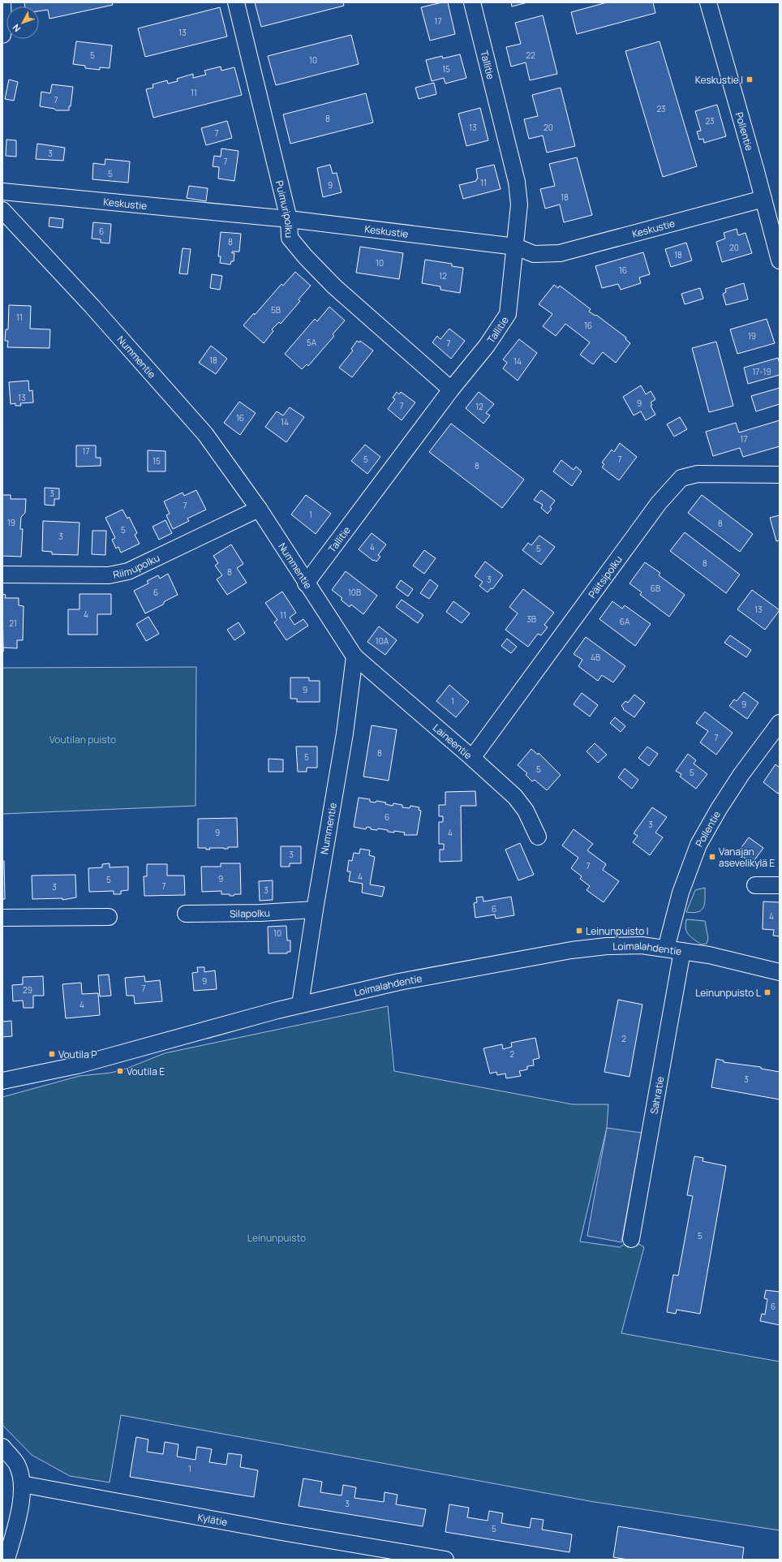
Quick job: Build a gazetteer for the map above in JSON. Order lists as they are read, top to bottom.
{
  "streets": {
    "street": [
      "Tallitie",
      "Pollentie",
      "Keskustie",
      "Puimuripolku",
      "Nummentie",
      "Riimupolku",
      "Päitsipolku",
      "Laineentie",
      "Silapolku",
      "Loimalahdentie",
      "Sahratie",
      "Kylätie"
    ]
  },
  "crossings": [
    ["Tallitie", "Keskustie"],
    ["Tallitie", "Puimuripolku"],
    ["Tallitie", "Nummentie"],
    ["Pollentie", "Keskustie"],
    ["Pollentie", "Loimalahdentie"],
    ["Keskustie", "Puimuripolku"],
    ["Nummentie", "Riimupolku"],
    ["Nummentie", "Laineentie"],
    ["Nummentie", "Silapolku"],
    ["Nummentie", "Loimalahdentie"],
    ["Päitsipolku", "Laineentie"],
    ["Loimalahdentie", "Sahratie"]
  ],
  "parks": ["Voutilan puisto", "Leinunpuisto"],
  "places": {
    "transit": [
      "Keskustie I",
      "Vanajan asevelikylä E",
      "Leinunpuisto I",
      "Leinunpuisto L",
      "Voutila P",
      "Voutila E"
    ]
  },
  "house_numbers": [
    "17",
    "13",
    "5",
    "22",
    "10",
    "15",
    "11",
    "7",
    "23",
    "8",
    "23",
    "13",
    "20",
    "7",
    "3",
    "7",
    "5",
    "11",
    "9",
    "18",
    "6",
    "8",
    "20",
    "18",
    "10",
    "16",
    "12",
    "5B",
    "11",
    "16",
    "19",
    "5A",
    "7",
    "18",
    "14",
    "17-19",
    "13",
    "9",
    "7",
    "12",
    "16",
    "14",
    "17",
    "17",
    "5",
    "7",
    "15",
    "8",
    "3",
    "7",
    "1",
    "19",
    "8",
    "5",
    "3",
    "4",
    "5",
    "8",
    "8",
    "3",
    "6B",
    "6",
    "10B",
    "13",
    "4",
    "11",
    "3B",
    "6A",
    "21",
    "10A",
    "4B",
    "9",
    "1",
    "9",
    "7",
    "8",
    "5",
    "5",
    "5",
    "6",
    "3",
    "9",
    "4",
    "3",
    "7",
    "4",
    "9",
    "5",
    "7",
    "3",
    "3",
    "6",
    "4",
    "10",
    "9",
    "7",
    "29",
    "4",
    "2",
    "2",
    "3",
    "5",
    "6",
    "1",
    "3",
    "5"
  ],
  "north": "bottom left"
}
